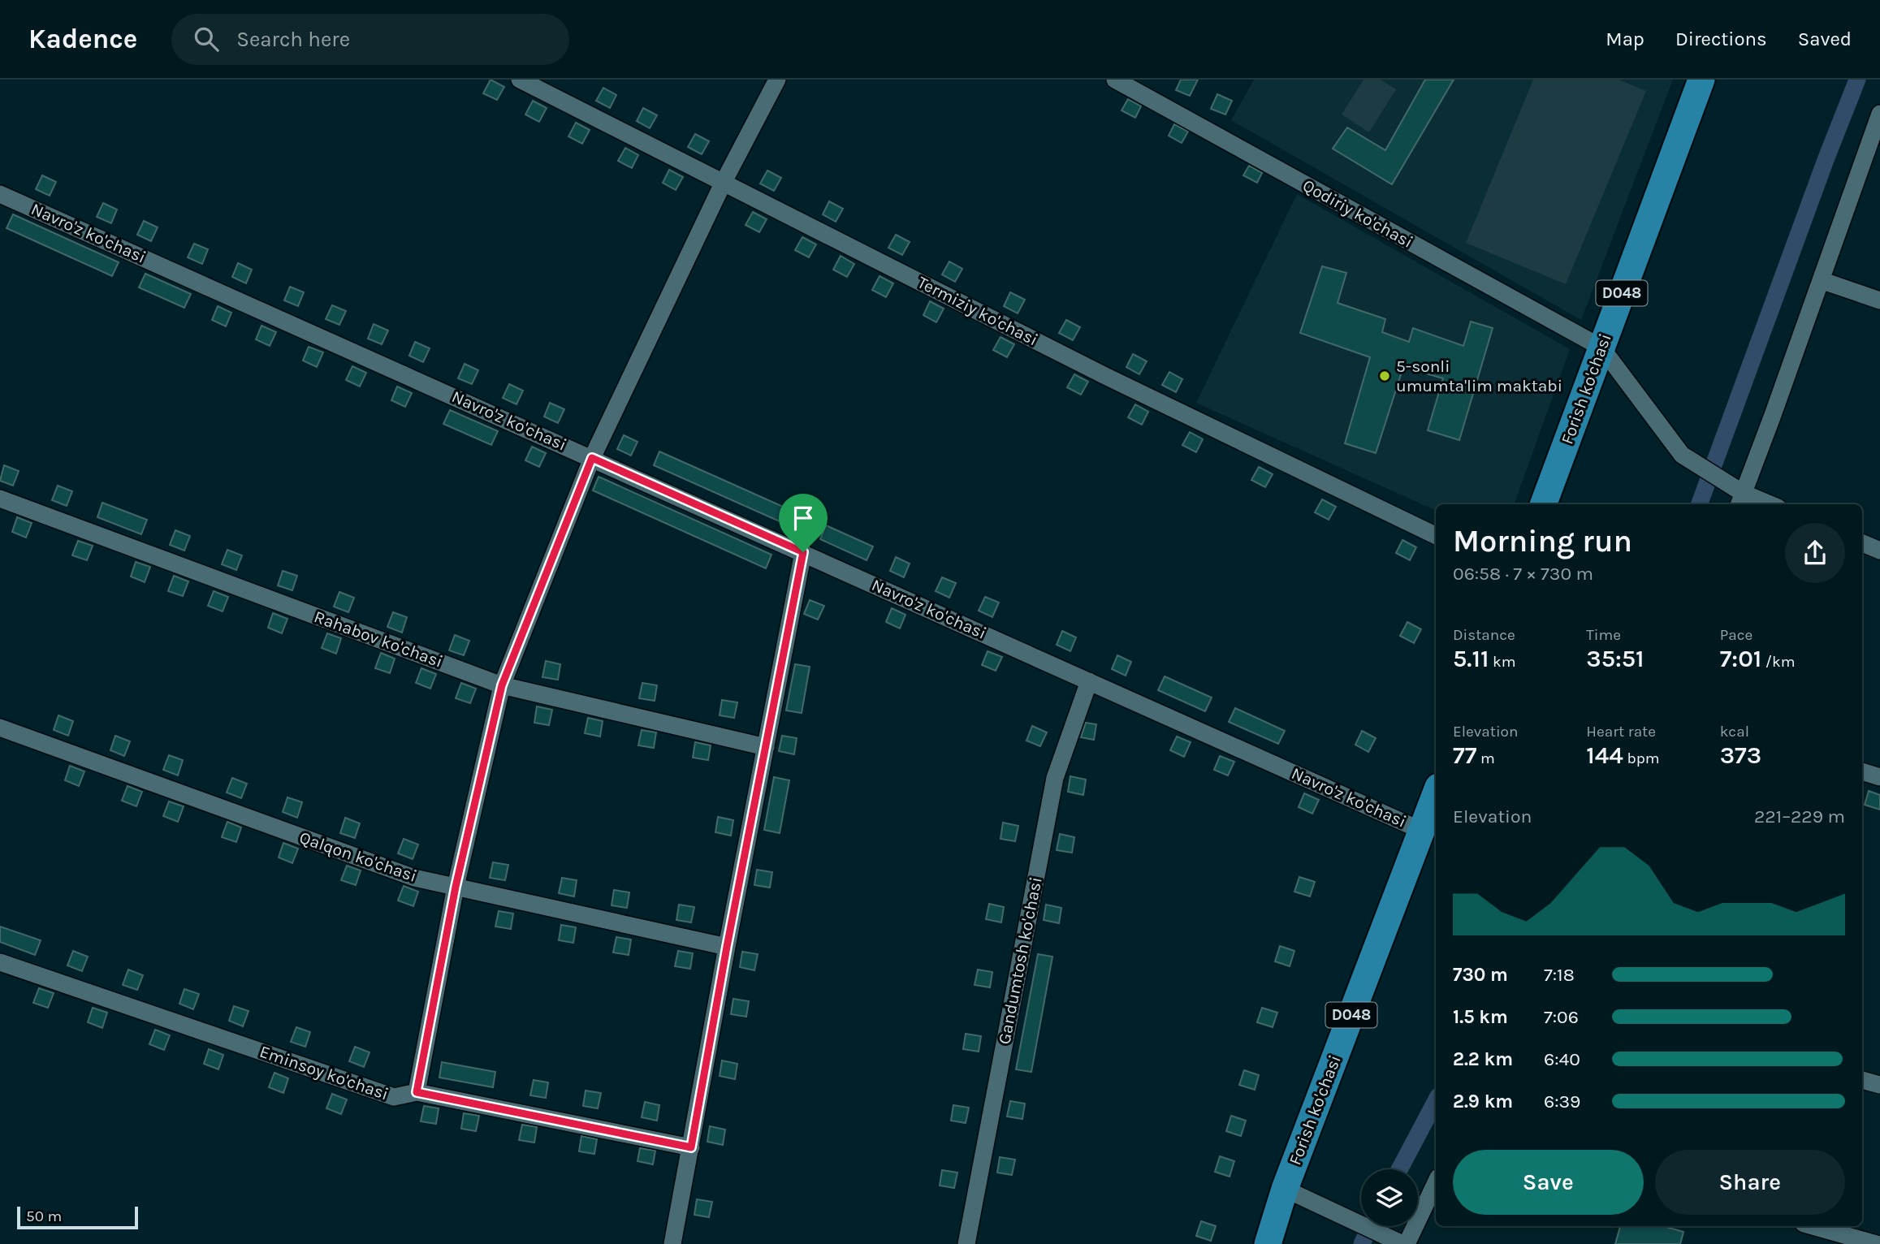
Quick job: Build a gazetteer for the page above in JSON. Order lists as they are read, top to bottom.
{
  "streets": {
    "main road": ["D048", "Forish ko'chasi"],
    "street": [
      "Qodiriy ko'chasi",
      "Navro'z ko'chasi",
      "Termiziy ko'chasi",
      "Rahabov ko'chasi",
      "Qalqon ko'chasi",
      "Gandumtosh ko'chasi",
      "Eminsoy ko'chasi"
    ]
  },
  "crossings": [
    ["Qodiriy ko'chasi", "Forish ko'chasi"],
    ["Navro'z ko'chasi", "Forish ko'chasi"],
    ["Navro'z ko'chasi", "Gandumtosh ko'chasi"]
  ],
  "places": ["5-sonli umumta'lim maktabi"],
  "scale_bar": "50 m",
  "page": {
    "header": "Kadence",
    "search": "Search here",
    "nav": ["Map", "Directions", "Saved"],
    "heading": ["Morning run", "06:58 · 7 × 730 m"],
    "stats": [
      ["Distance", "5.11 km"],
      ["Time", "35:51"],
      ["Pace", "7:01 /km"],
      ["Elevation", "77 m"],
      ["Heart rate", "144 bpm"],
      ["kcal", "373"]
    ],
    "chart": ["Elevation", "221–229 m"],
    "list": [
      {
        "name": "730 m",
        "note": "7:18"
      },
      {
        "name": "1.5 km",
        "note": "7:06"
      },
      {
        "name": "2.2 km",
        "note": "6:40"
      },
      {
        "name": "2.9 km",
        "note": "6:39"
      }
    ],
    "buttons": ["Save", "Share"],
    "scale": "50 m"
  }
}
